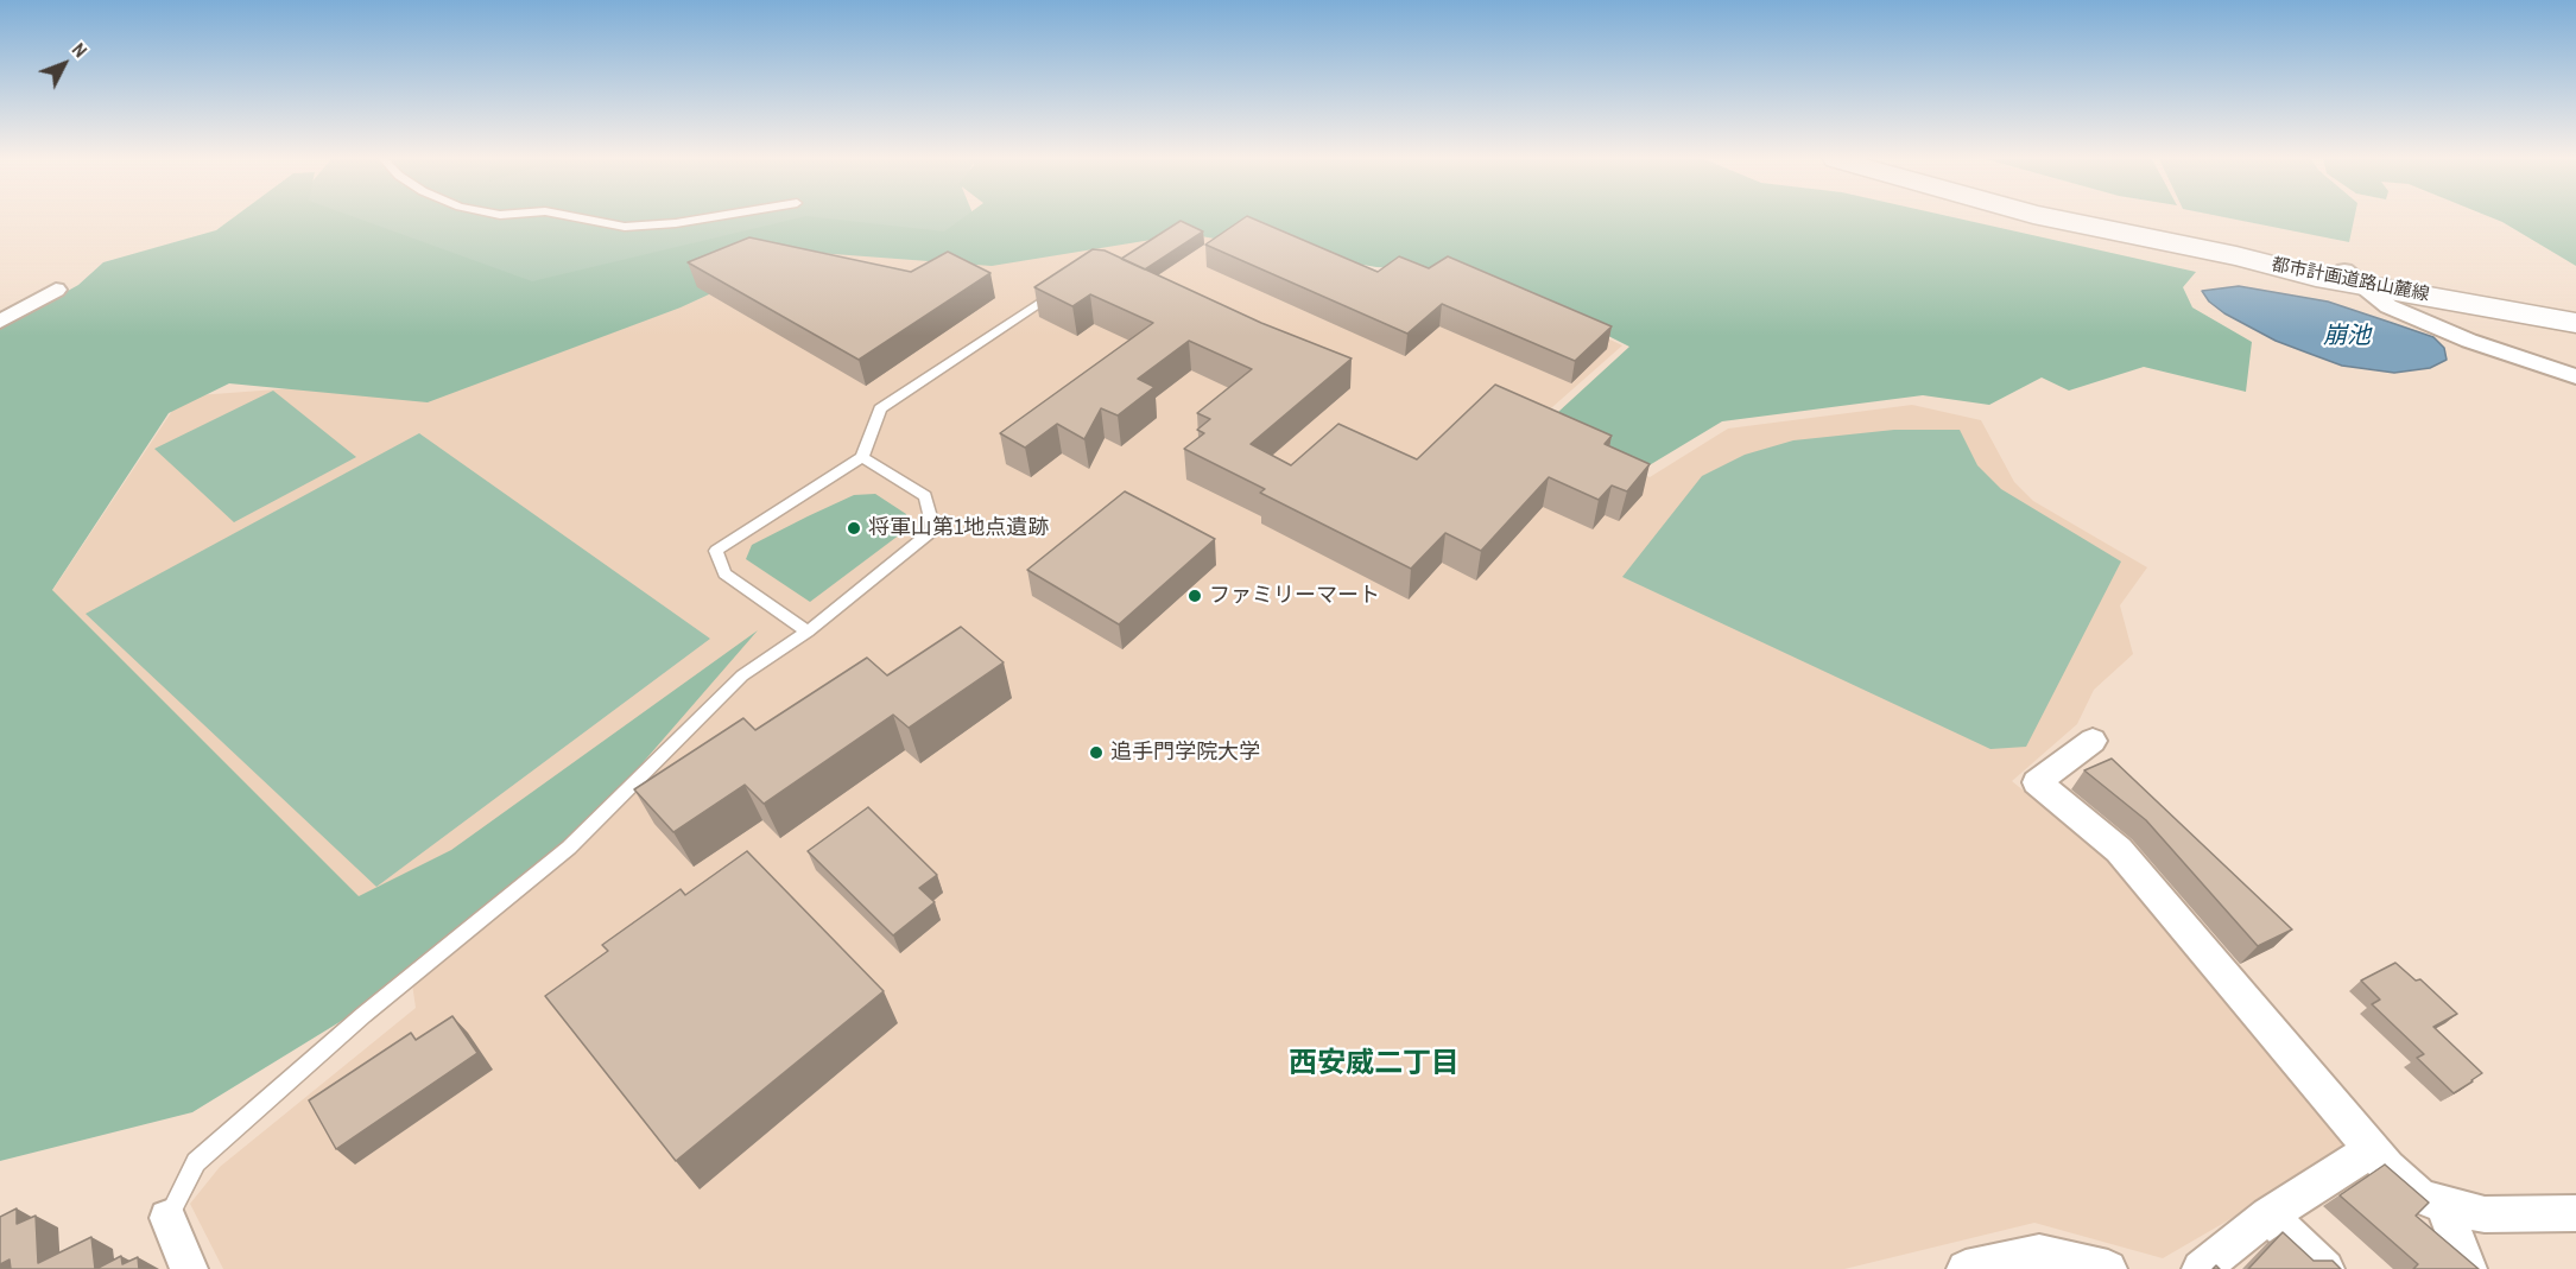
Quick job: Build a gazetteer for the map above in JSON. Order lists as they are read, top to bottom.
{
  "streets": {
    "street": ["都市計画道路山麓線"]
  },
  "districts": ["西安威二丁目"],
  "water": ["崩池"],
  "places": ["将軍山第1地点遺跡", "ファミリーマート", "追手門学院大学"],
  "north": "top right"
}
